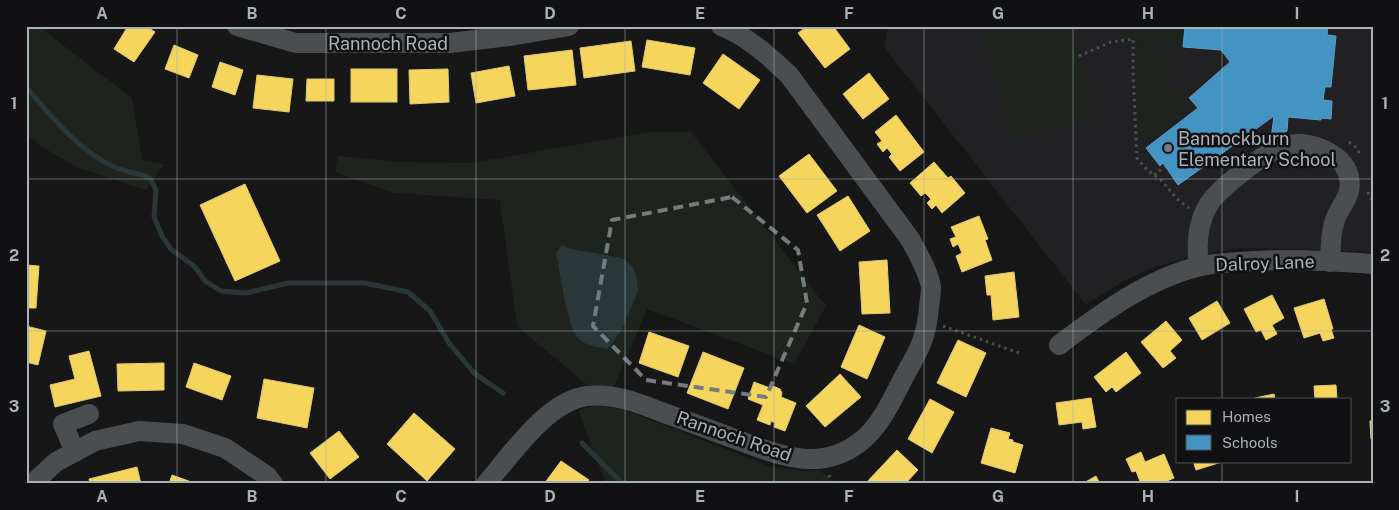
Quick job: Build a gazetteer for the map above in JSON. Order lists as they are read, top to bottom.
{
  "streets": {
    "street": ["Rannoch Road", "Dalroy Lane"]
  },
  "places": ["Bannockburn Elementary School"],
  "legend": ["Homes", "Schools"],
  "grid": {
    "columns": [
      "A",
      "B",
      "C",
      "D",
      "E",
      "F",
      "G",
      "H",
      "I"
    ],
    "rows": ["1", "2", "3"]
  }
}
